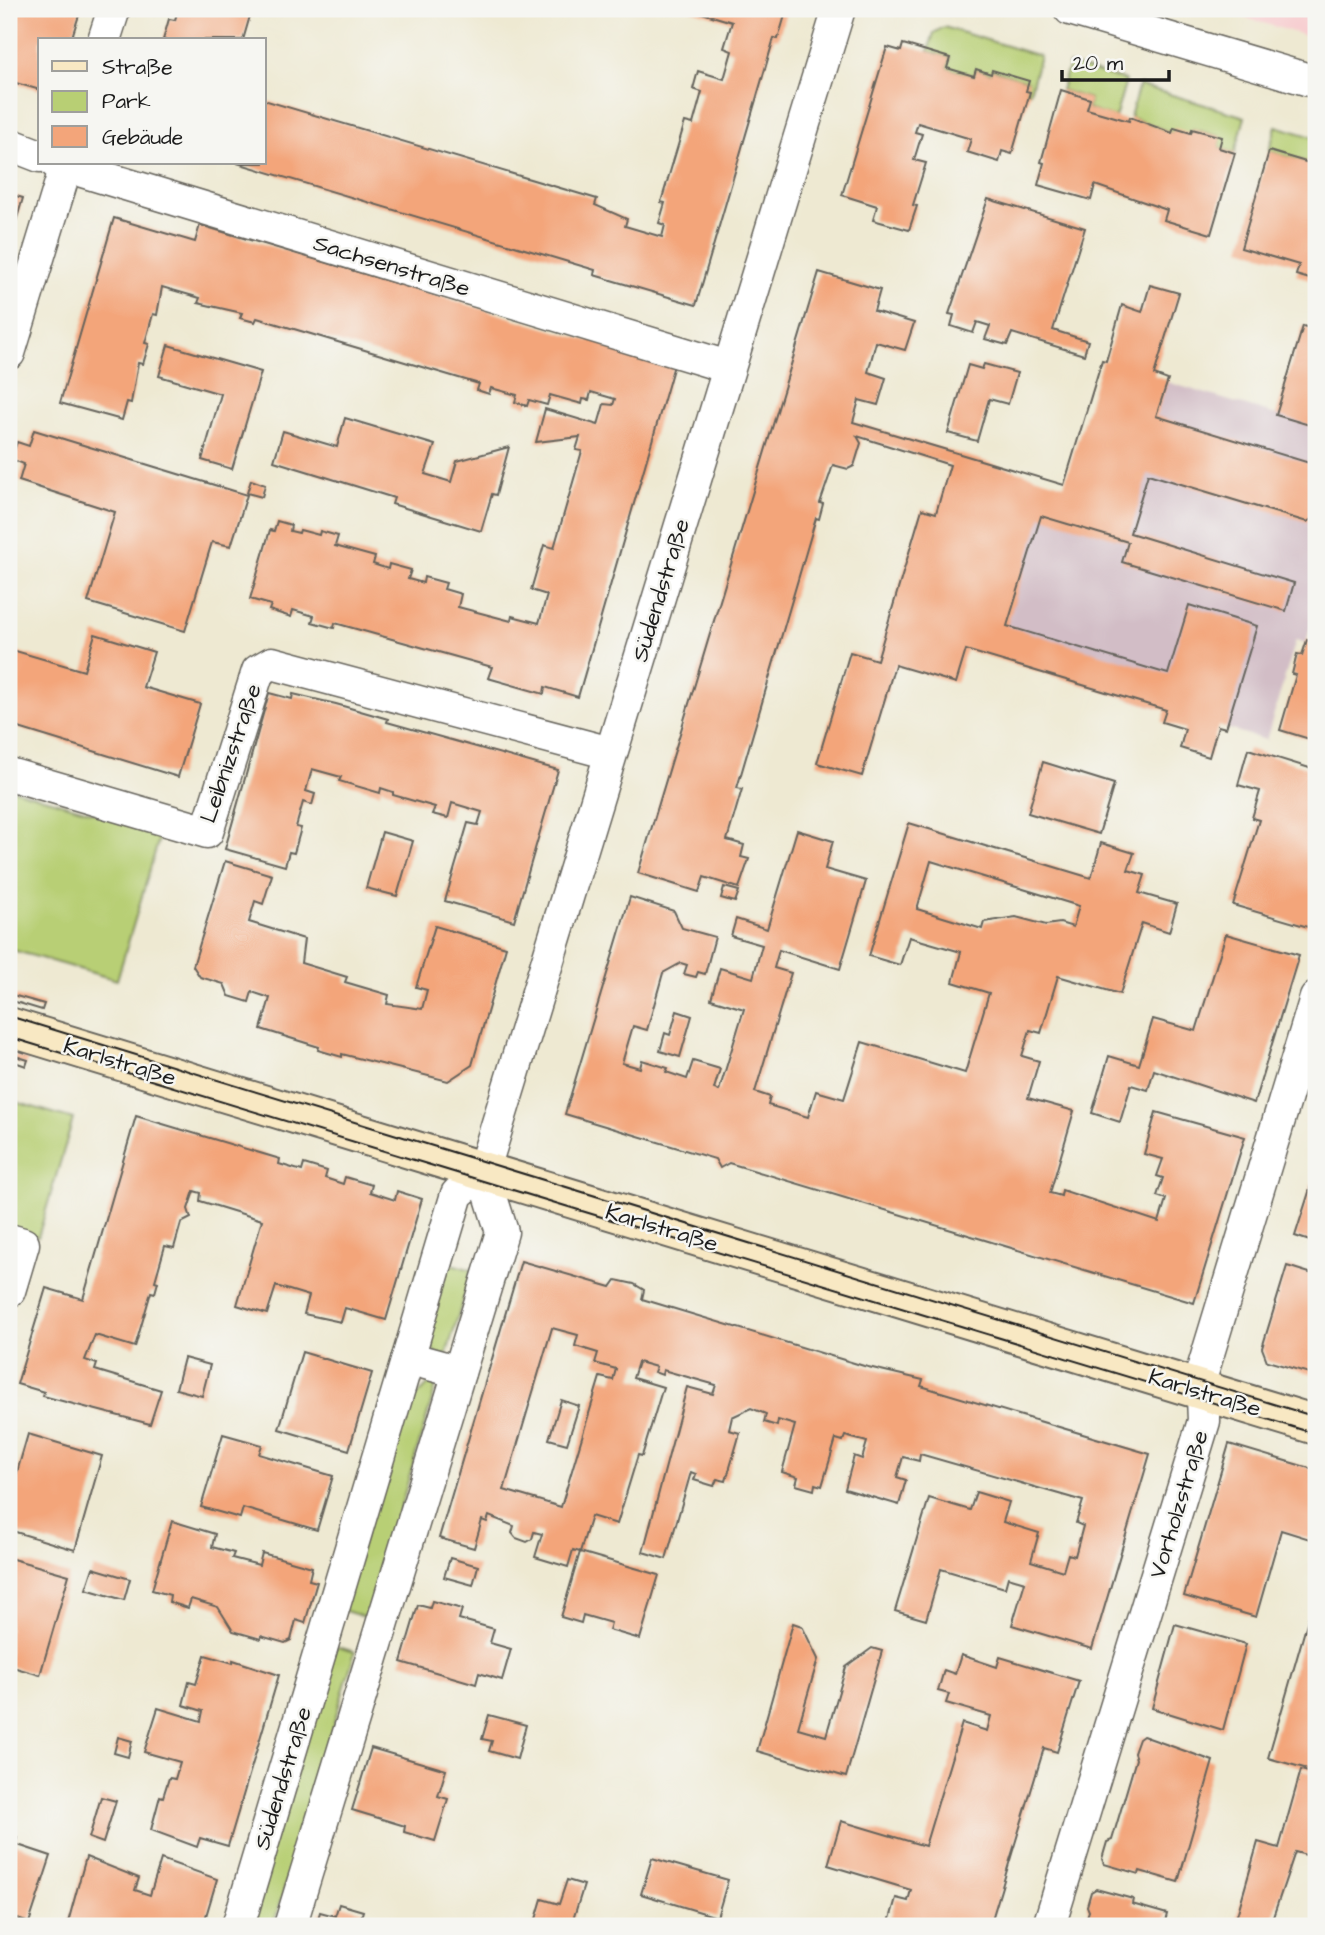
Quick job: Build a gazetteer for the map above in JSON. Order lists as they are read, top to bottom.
{
  "streets": {
    "main road": ["Karlstraße"],
    "street": [
      "Sachsenstraße",
      "Südendstraße",
      "Leibnizstraße",
      "Vorholzstraße"
    ]
  },
  "crossings": [
    ["Sachsenstraße", "Südendstraße"],
    ["Südendstraße", "Leibnizstraße"],
    ["Südendstraße", "Karlstraße"],
    ["Karlstraße", "Vorholzstraße"]
  ],
  "legend": ["Straße", "Park", "Gebäude"],
  "scale_bar": "20 m"
}
